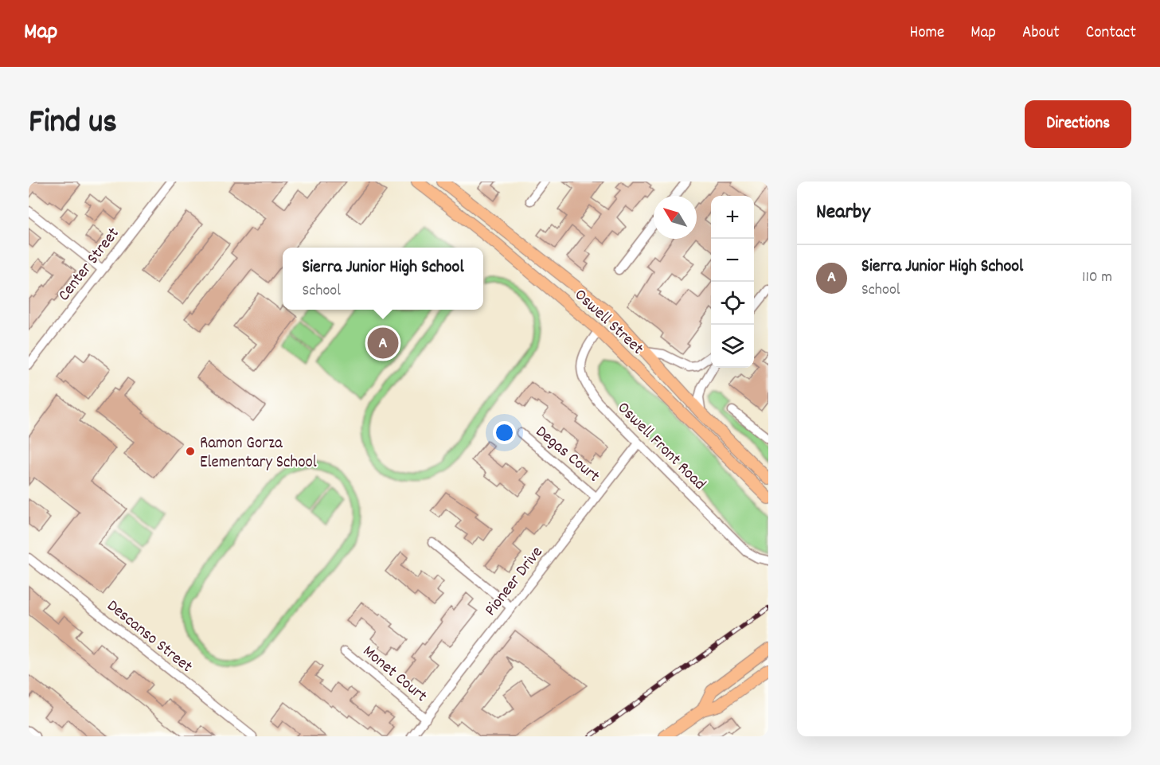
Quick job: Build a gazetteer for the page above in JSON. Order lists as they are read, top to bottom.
{
  "streets": {
    "main road": ["Oswell Street"],
    "street": [
      "Center Street",
      "Oswell Front Road",
      "Degas Court",
      "Pioneer Drive",
      "Descanso Street",
      "Monet Court"
    ]
  },
  "crossings": [
    ["Oswell Street", "Oswell Front Road"],
    ["Oswell Front Road", "Pioneer Drive"],
    ["Degas Court", "Pioneer Drive"],
    ["Pioneer Drive", "Monet Court"]
  ],
  "places": ["Ramon Gorza Elementary School"],
  "north": "top left",
  "page": {
    "header": "Map",
    "nav": [
      "Home",
      "Map",
      "About",
      "Contact"
    ],
    "title": "Find us",
    "buttons": "Directions",
    "heading": "Nearby",
    "map_buttons": ["+", "−"],
    "list": [
      {
        "mark": "A",
        "name": "Sierra Junior High School",
        "note": "School",
        "value": "110 m"
      }
    ],
    "popup": ["Sierra Junior High School", "School"],
    "pins": "A"
  }
}
